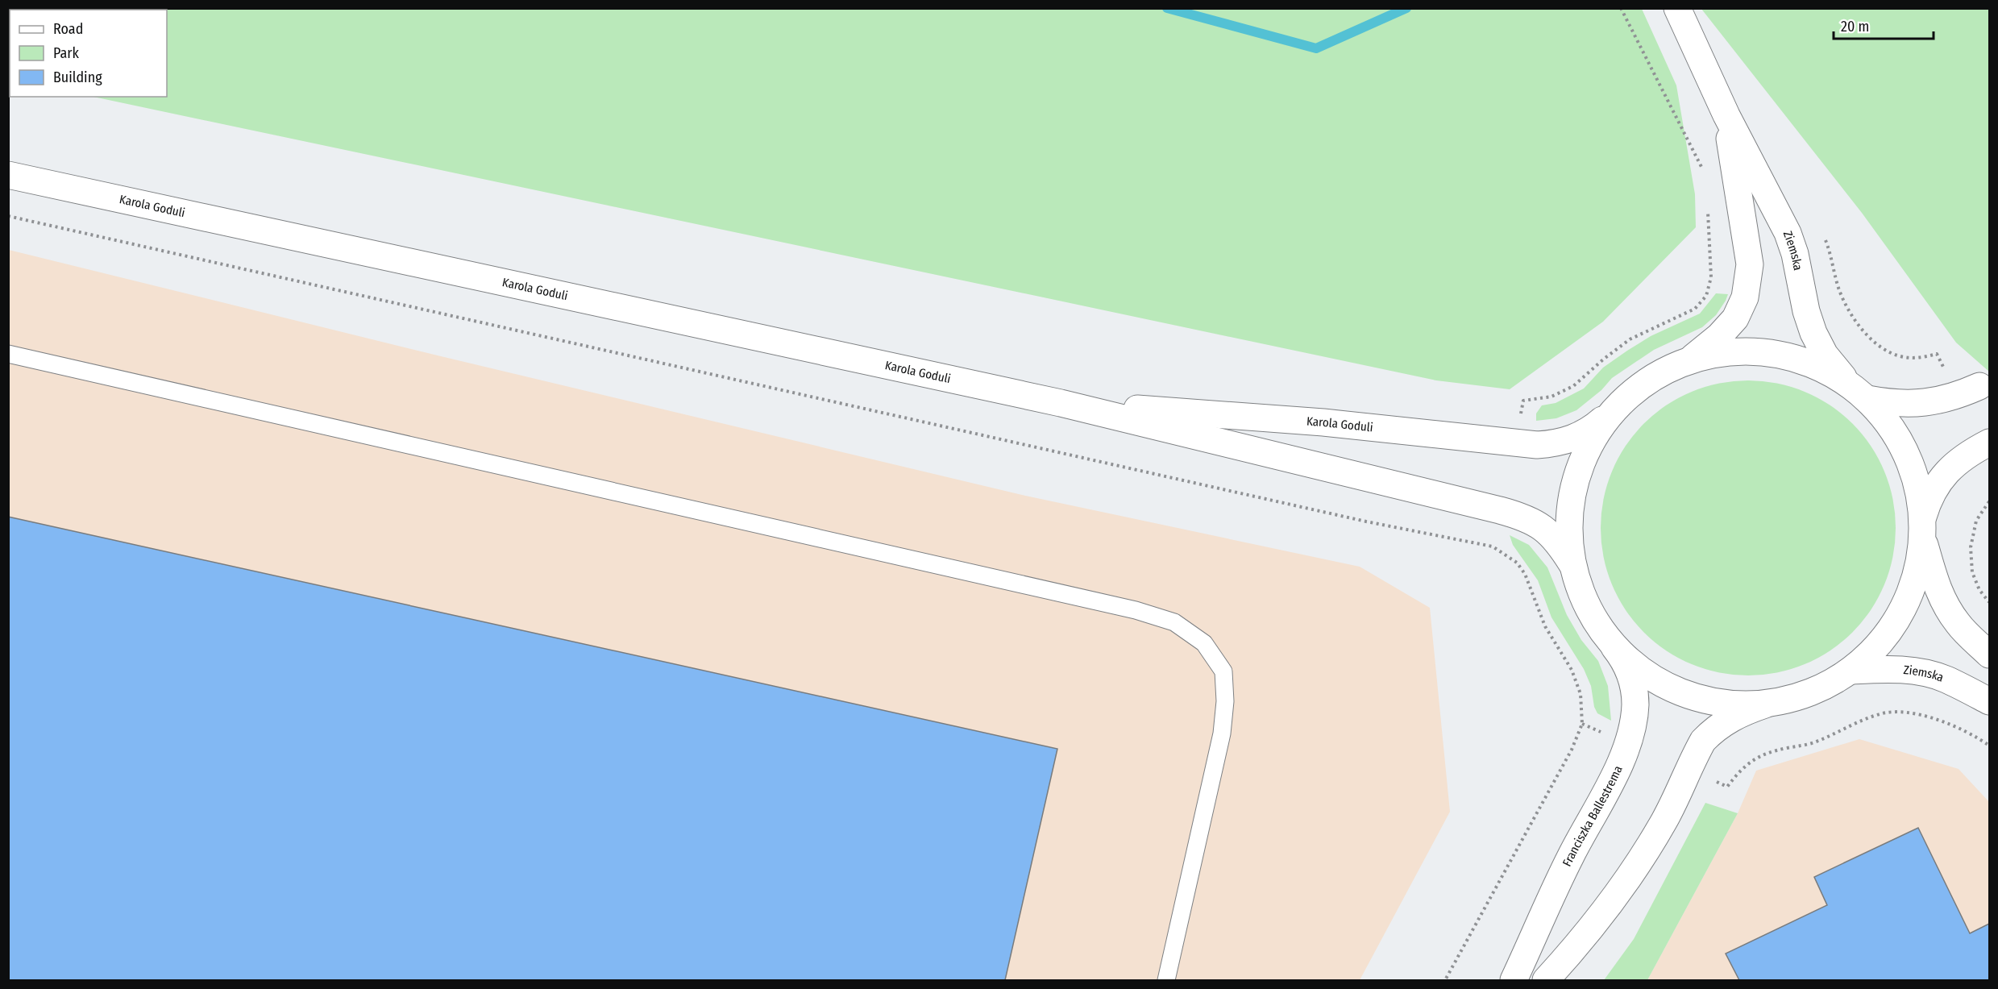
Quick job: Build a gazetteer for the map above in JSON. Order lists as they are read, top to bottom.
{
  "streets": {
    "street": ["Karola Goduli", "Ziemska", "Franciszka Ballestrema"]
  },
  "legend": ["Road", "Park", "Building"],
  "scale_bar": "20 m"
}
